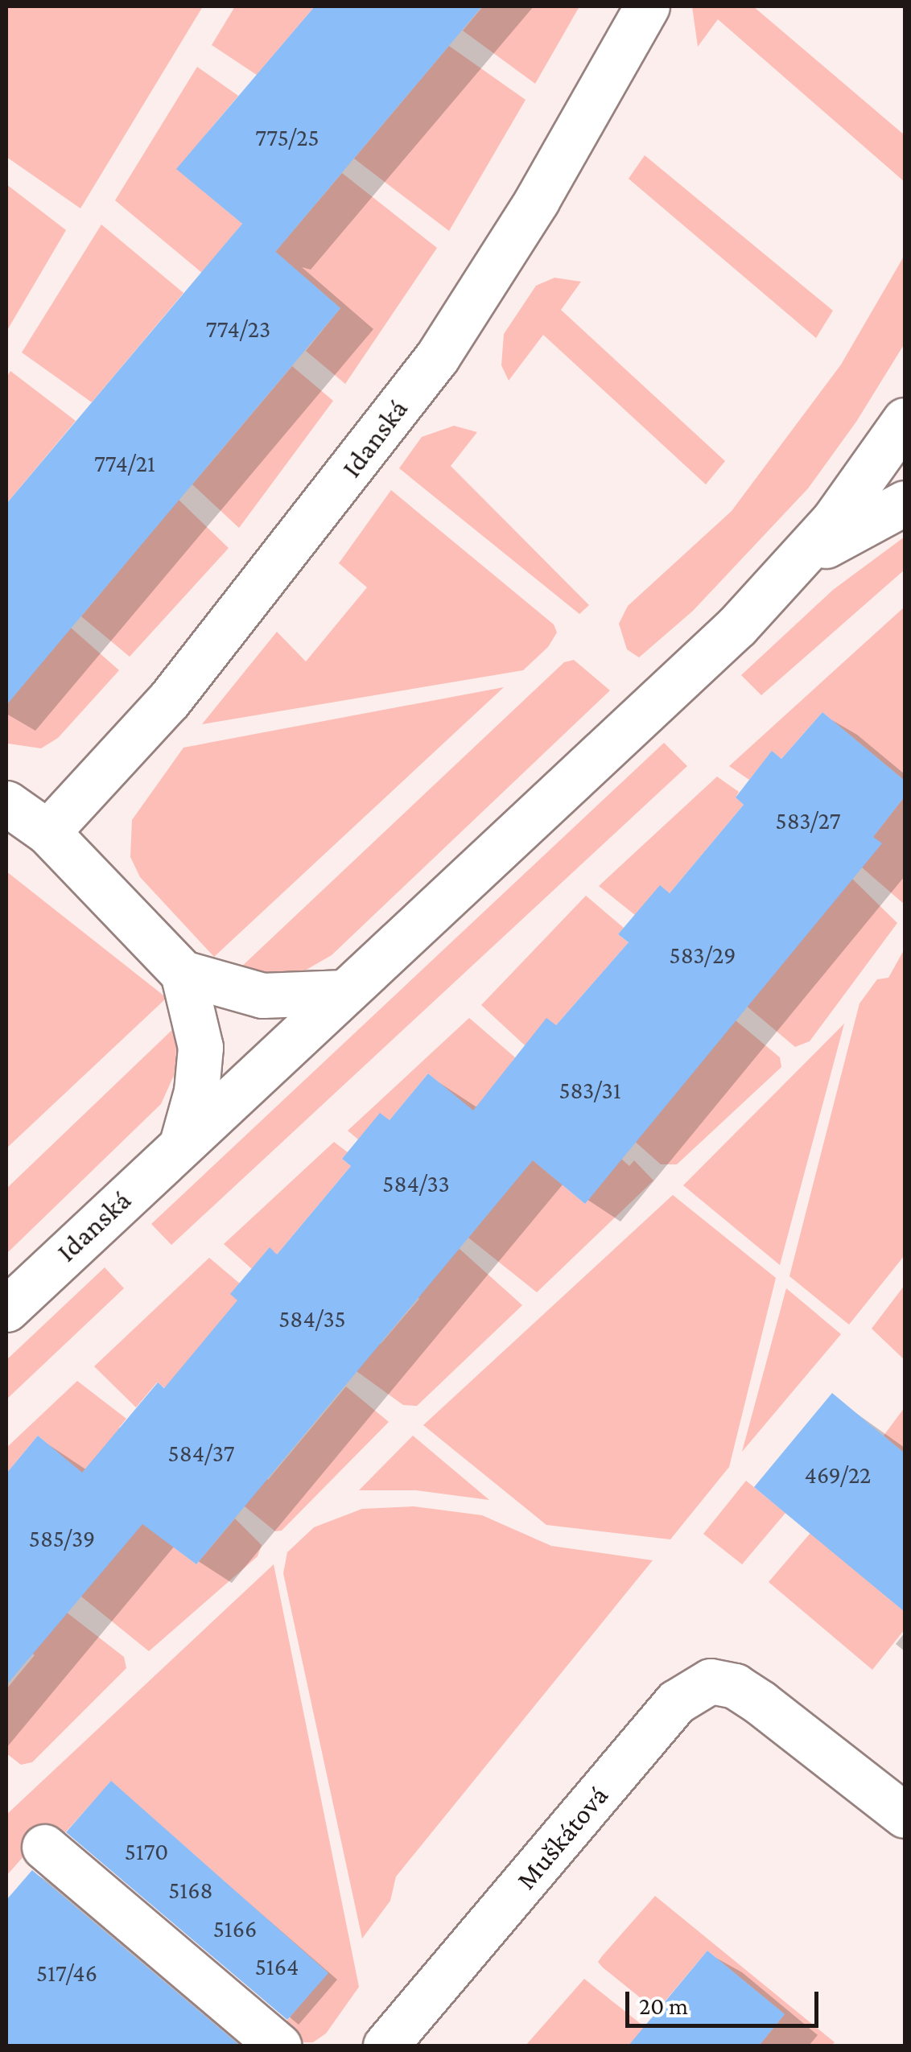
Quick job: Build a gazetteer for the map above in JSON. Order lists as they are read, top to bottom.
{
  "streets": {
    "street": ["Idanská", "Muškátová"]
  },
  "house_numbers": [
    "775/25",
    "774/23",
    "774/21",
    "583/27",
    "583/29",
    "583/31",
    "584/33",
    "584/35",
    "584/37",
    "469/22",
    "585/39",
    "5170",
    "5168",
    "5166",
    "5164",
    "517/46"
  ],
  "scale_bar": "20 m"
}
